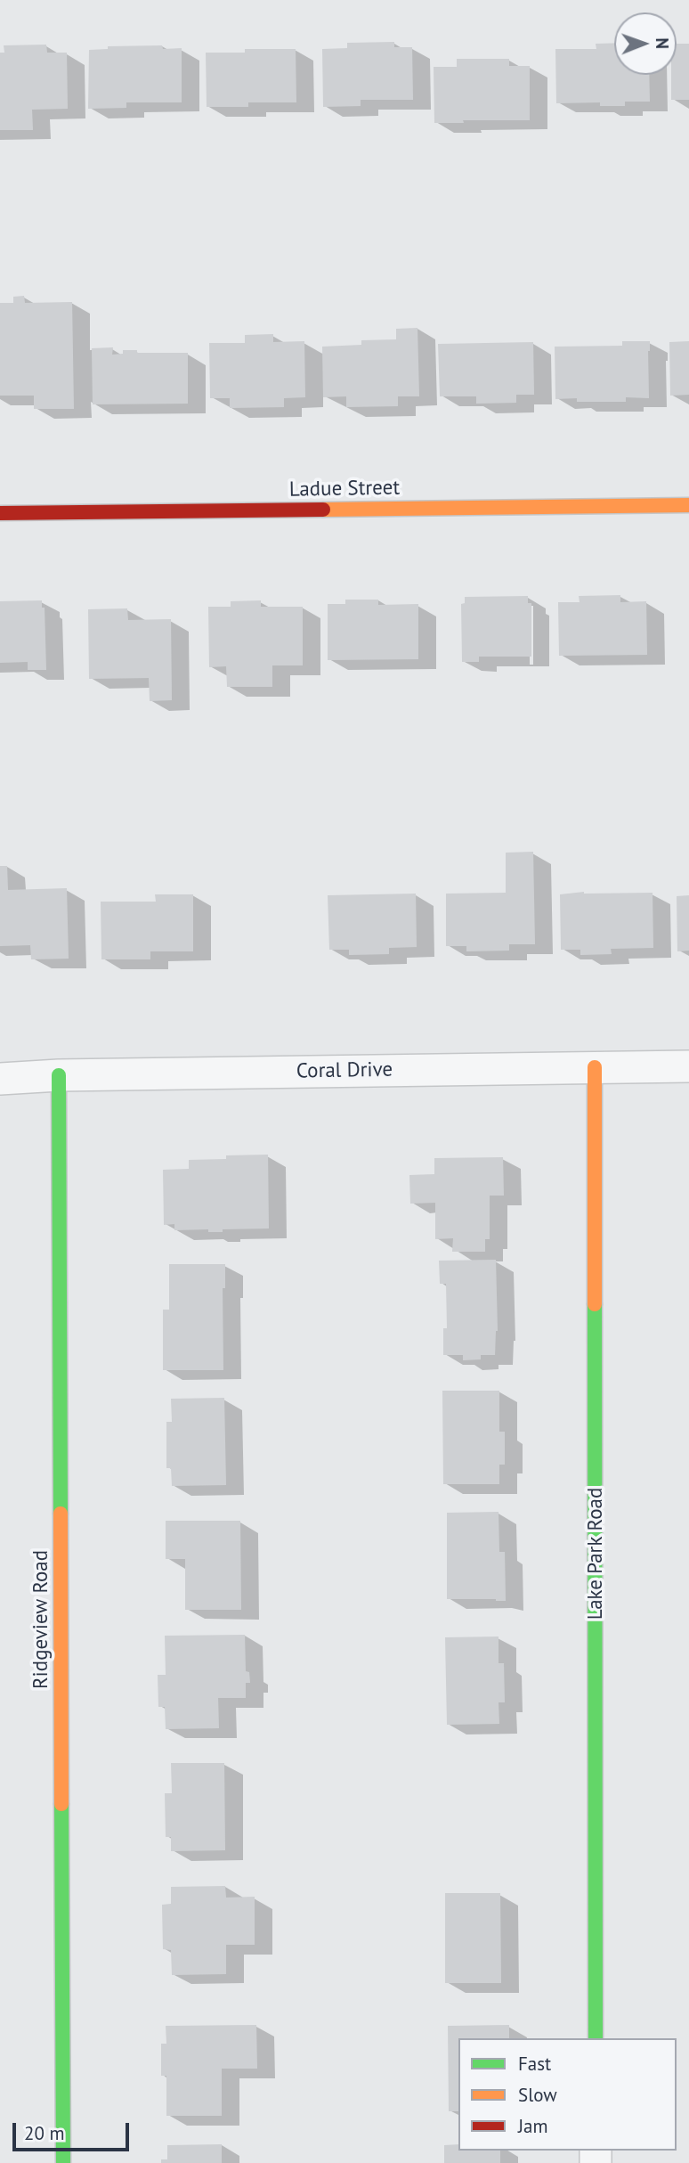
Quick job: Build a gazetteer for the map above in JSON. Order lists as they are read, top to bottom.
{
  "streets": {
    "street": [
      "Ladue Street",
      "Coral Drive",
      "Lake Park Road",
      "Ridgeview Road"
    ]
  },
  "crossings": [
    ["Coral Drive", "Lake Park Road"],
    ["Coral Drive", "Ridgeview Road"]
  ],
  "legend": ["Fast", "Slow", "Jam"],
  "scale_bar": "20 m",
  "north": "right"
}
